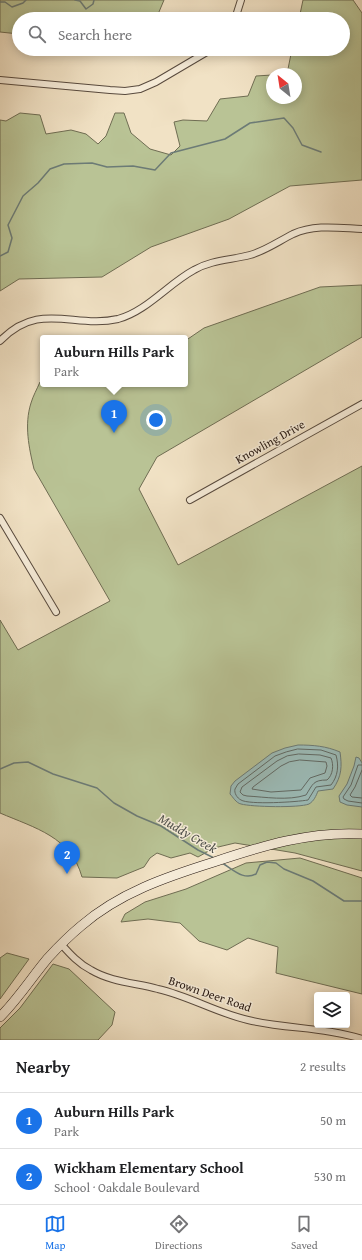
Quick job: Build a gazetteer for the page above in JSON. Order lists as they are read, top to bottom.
{
  "streets": {
    "street": ["Knowling Drive", "Brown Deer Road"]
  },
  "water": ["Muddy Creek"],
  "north": "top left",
  "page": {
    "search": "Search here",
    "popup": ["Auburn Hills Park", "Park"],
    "pins": ["1", "2"],
    "heading": ["Nearby", "2 results"],
    "list": [
      {
        "mark": "1",
        "name": "Auburn Hills Park",
        "note": "Park",
        "value": "50 m"
      },
      {
        "mark": "2",
        "name": "Wickham Elementary School",
        "note": "School · Oakdale Boulevard",
        "value": "530 m"
      }
    ],
    "nav": ["Map", "Directions", "Saved"]
  }
}
